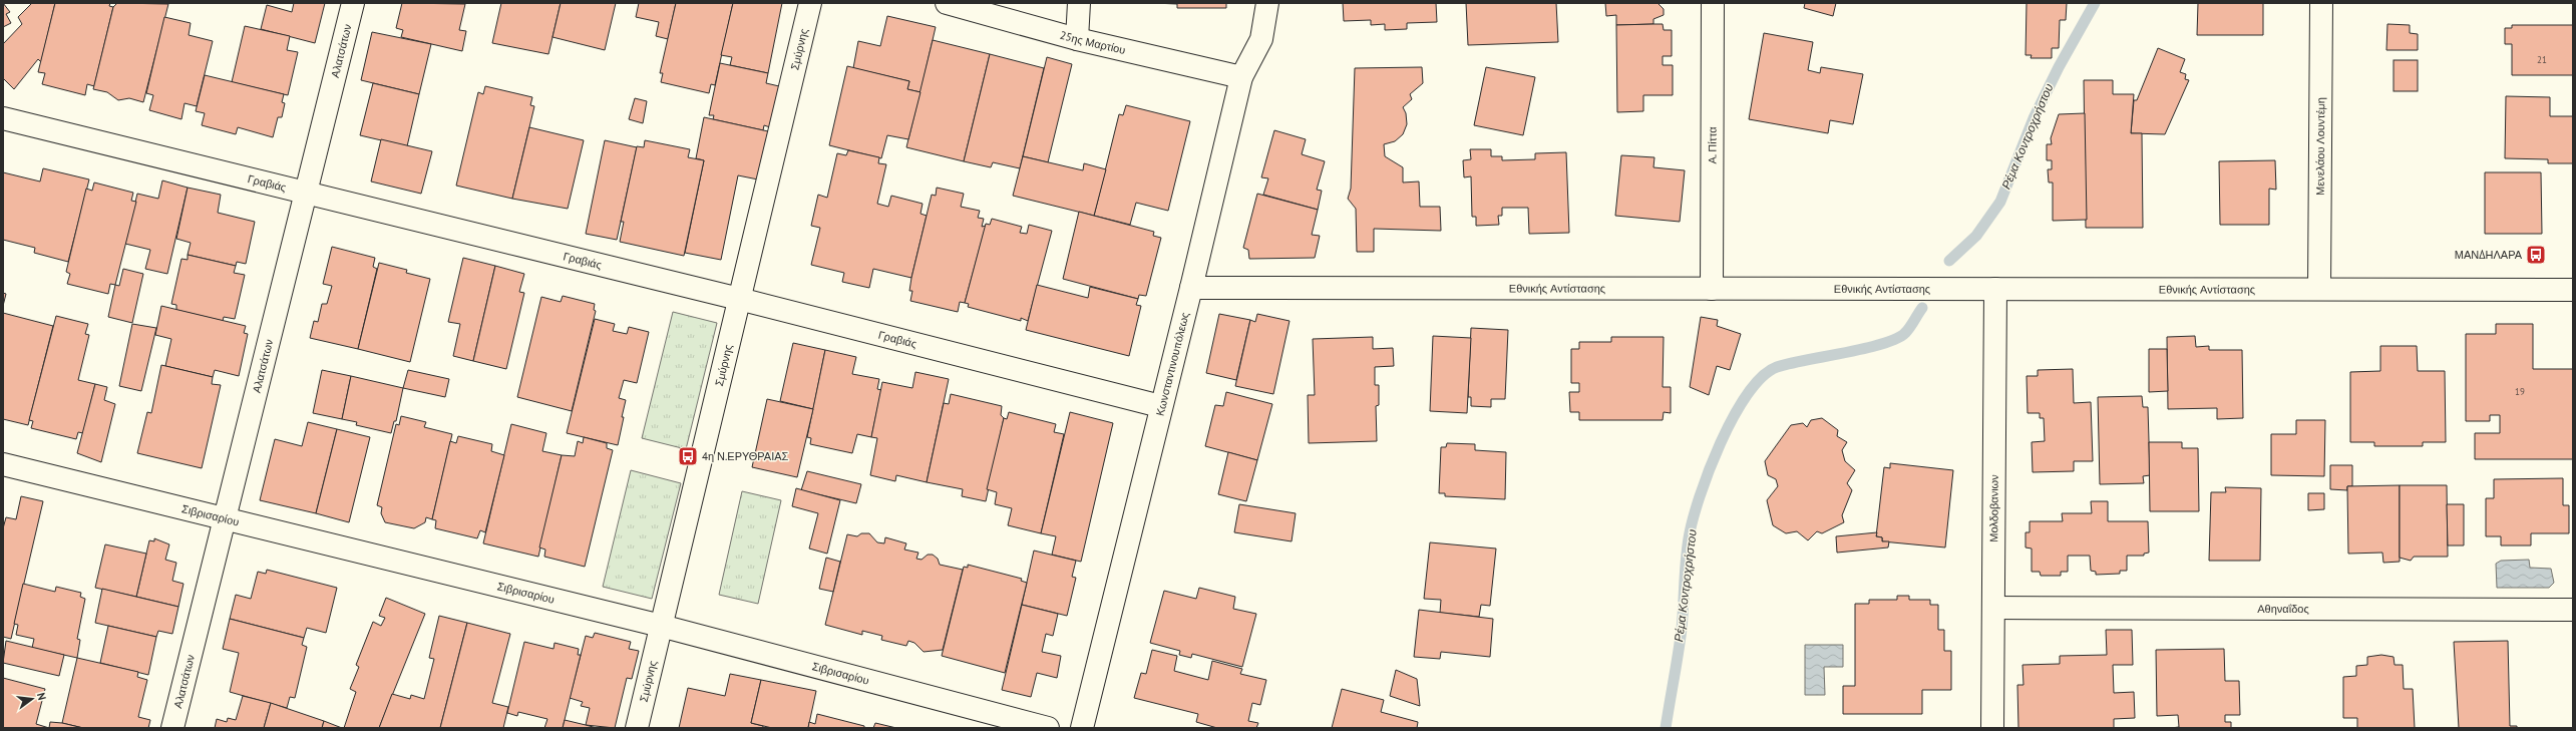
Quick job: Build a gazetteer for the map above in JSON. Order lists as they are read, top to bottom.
{
  "streets": {
    "street": [
      "25ης Μαρτίου",
      "Σμύρνης",
      "Αλατσάτων",
      "Α. Πίττα",
      "Μενελάου Λουντέμη",
      "Γραβιάς",
      "Εθνικής Αντίστασης",
      "Κωνσταντινουπόλεως",
      "Μολδοβανιων",
      "Σιβρισαρίου",
      "Αθηναΐδος"
    ]
  },
  "crossings": [
    ["25ης Μαρτίου", "Κωνσταντινουπόλεως"],
    ["Σμύρνης", "Γραβιάς"],
    ["Σμύρνης", "Σιβρισαρίου"],
    ["Αλατσάτων", "Γραβιάς"],
    ["Αλατσάτων", "Σιβρισαρίου"],
    ["Α. Πίττα", "Εθνικής Αντίστασης"],
    ["Μενελάου Λουντέμη", "Εθνικής Αντίστασης"],
    ["Γραβιάς", "Κωνσταντινουπόλεως"],
    ["Εθνικής Αντίστασης", "Κωνσταντινουπόλεως"],
    ["Εθνικής Αντίστασης", "Μολδοβανιων"],
    ["Μολδοβανιων", "Αθηναΐδος"]
  ],
  "water": ["Ρέμα Κοντροχρήστου"],
  "places": {
    "bus stop": ["ΜΑΝΔΗΛΑΡΑ", "4η Ν.ΕΡΥΘΡΑΙΑΣ"]
  },
  "house_numbers": ["21", "19"],
  "north": "right"
}
